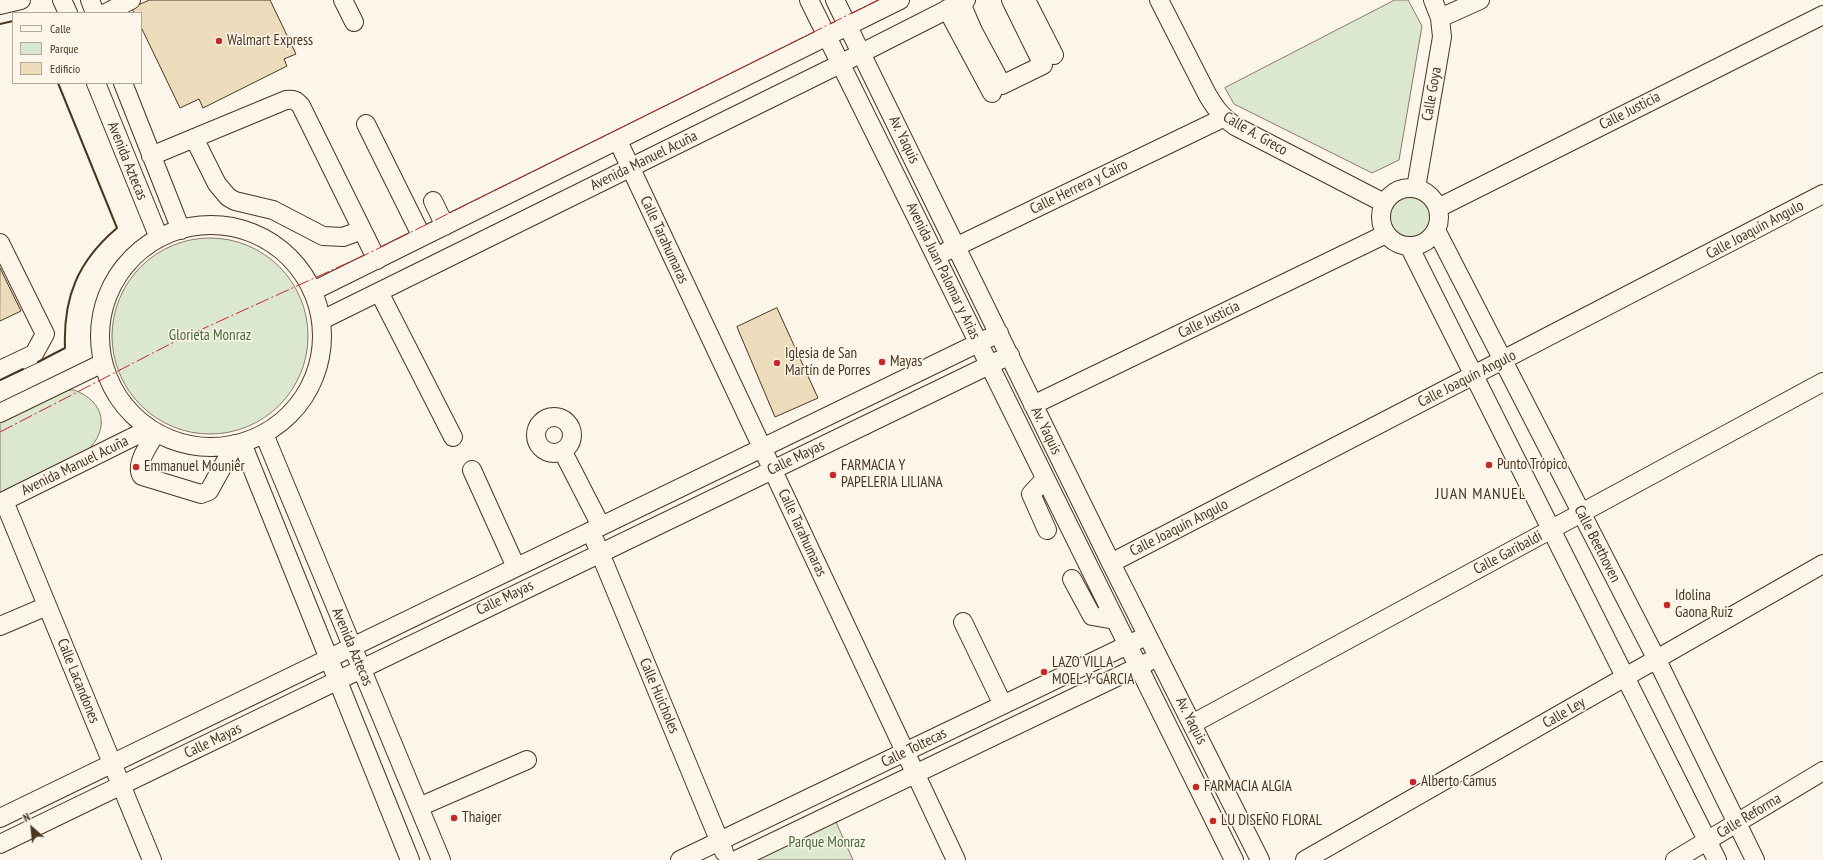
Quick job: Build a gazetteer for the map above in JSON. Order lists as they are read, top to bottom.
{
  "streets": {
    "street": [
      "Calle Goya",
      "Calle Justicia",
      "Calle A. Greco",
      "Av. Yaquis",
      "Avenida Aztecas",
      "Avenida Manuel Acuña",
      "Calle Herrera y Cairo",
      "Calle Joaquín Angulo",
      "Calle Tarahumaras",
      "Avenida Juan Palomar y Arias",
      "Calle Mayas",
      "Calle Beethoven",
      "Calle Garibaldi",
      "Calle Lacandones",
      "Calle Huicholes",
      "Calle Ley",
      "Calle Toltecas",
      "Calle Reforma"
    ]
  },
  "crossings": [
    ["Calle Goya", "Calle Justicia"],
    ["Calle Goya", "Calle A. Greco"],
    ["Calle Goya", "Calle Beethoven"],
    ["Calle Justicia", "Calle A. Greco"],
    ["Calle Justicia", "Av. Yaquis"],
    ["Calle Justicia", "Calle Beethoven"],
    ["Calle A. Greco", "Calle Herrera y Cairo"],
    ["Calle A. Greco", "Calle Beethoven"],
    ["Av. Yaquis", "Avenida Manuel Acuña"],
    ["Av. Yaquis", "Calle Herrera y Cairo"],
    ["Av. Yaquis", "Calle Joaquín Angulo"],
    ["Av. Yaquis", "Avenida Juan Palomar y Arias"],
    ["Av. Yaquis", "Calle Mayas"],
    ["Av. Yaquis", "Calle Garibaldi"],
    ["Av. Yaquis", "Calle Toltecas"],
    ["Avenida Aztecas", "Calle Mayas"],
    ["Avenida Manuel Acuña", "Calle Tarahumaras"],
    ["Avenida Manuel Acuña", "Calle Lacandones"],
    ["Calle Herrera y Cairo", "Avenida Juan Palomar y Arias"],
    ["Calle Joaquín Angulo", "Calle Beethoven"],
    ["Calle Tarahumaras", "Calle Mayas"],
    ["Calle Tarahumaras", "Calle Toltecas"],
    ["Avenida Juan Palomar y Arias", "Calle Mayas"],
    ["Calle Mayas", "Calle Lacandones"],
    ["Calle Mayas", "Calle Huicholes"],
    ["Calle Beethoven", "Calle Garibaldi"],
    ["Calle Beethoven", "Calle Ley"],
    ["Calle Beethoven", "Calle Reforma"],
    ["Calle Huicholes", "Calle Toltecas"]
  ],
  "districts": ["JUAN MANUEL"],
  "parks": ["Glorieta Monraz", "Parque Monraz"],
  "places": [
    "Walmart Express",
    "Mayas",
    "Iglesia de San Martín de Porres",
    "Punto Trópico",
    "Emmanuel Mounier",
    "FARMACIA Y PAPELERIA LILIANA",
    "Idolina Gaona Ruiz",
    "LAZO VILLA MOEL Y GARCIA",
    "Alberto Camus",
    "FARMACIA ALGIA",
    "Thaiger",
    "LU DISEÑO FLORAL"
  ],
  "legend": ["Calle", "Parque", "Edificio"],
  "north": "top left"
}
